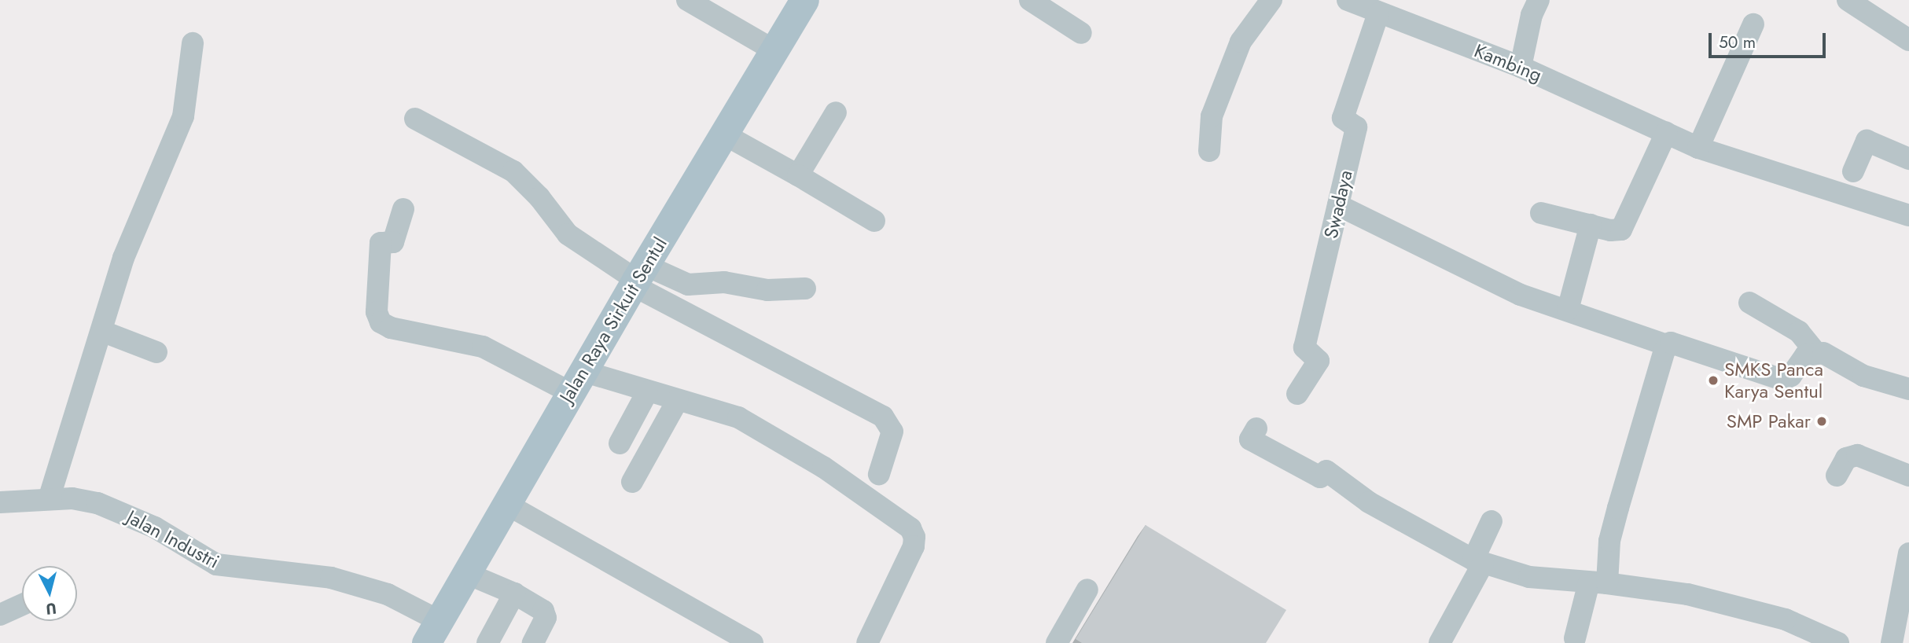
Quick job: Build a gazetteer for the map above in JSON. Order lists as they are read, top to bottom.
{
  "streets": {
    "main road": ["Jalan Raya Sirkuit Sentul"],
    "street": ["Kambing", "Swadaya", "Jalan Industri"]
  },
  "crossings": [
    ["Kambing", "Swadaya"],
    ["Jalan Raya Sirkuit Sentul", "Jalan Industri"]
  ],
  "places": ["SMKS Panca Karya Sentul", "SMP Pakar"],
  "scale_bar": "50 m",
  "north": "bottom"
}
